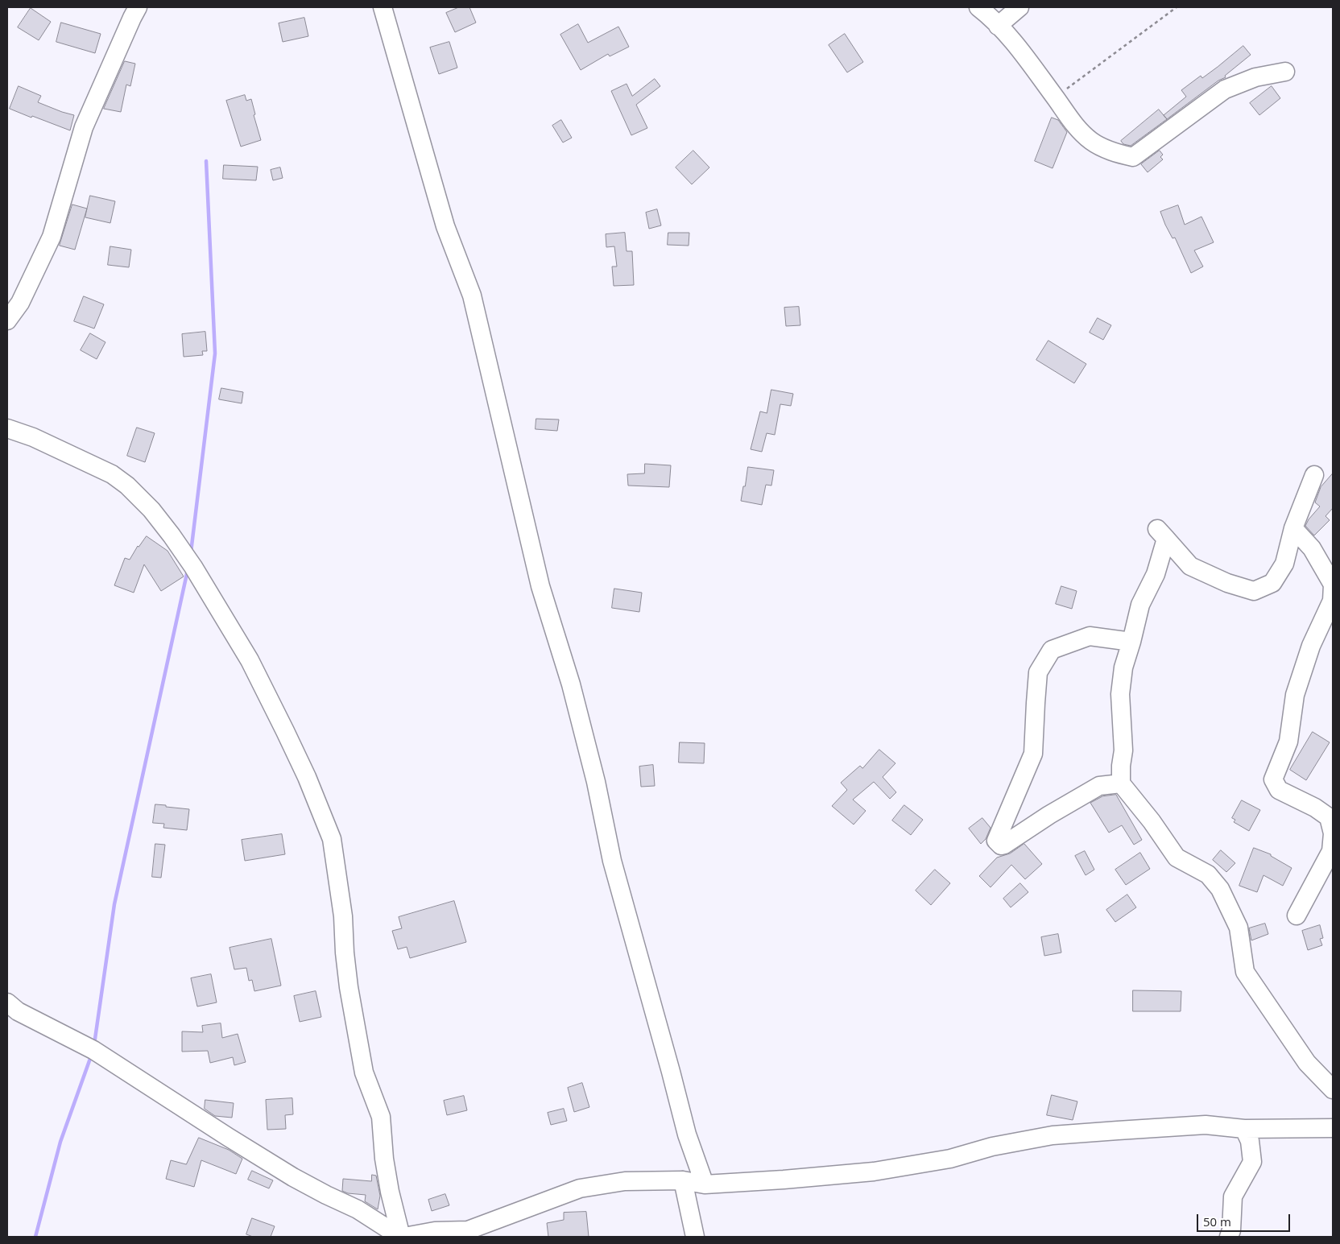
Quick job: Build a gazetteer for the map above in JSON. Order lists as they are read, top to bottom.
{
  "scale_bar": "50 m"
}
